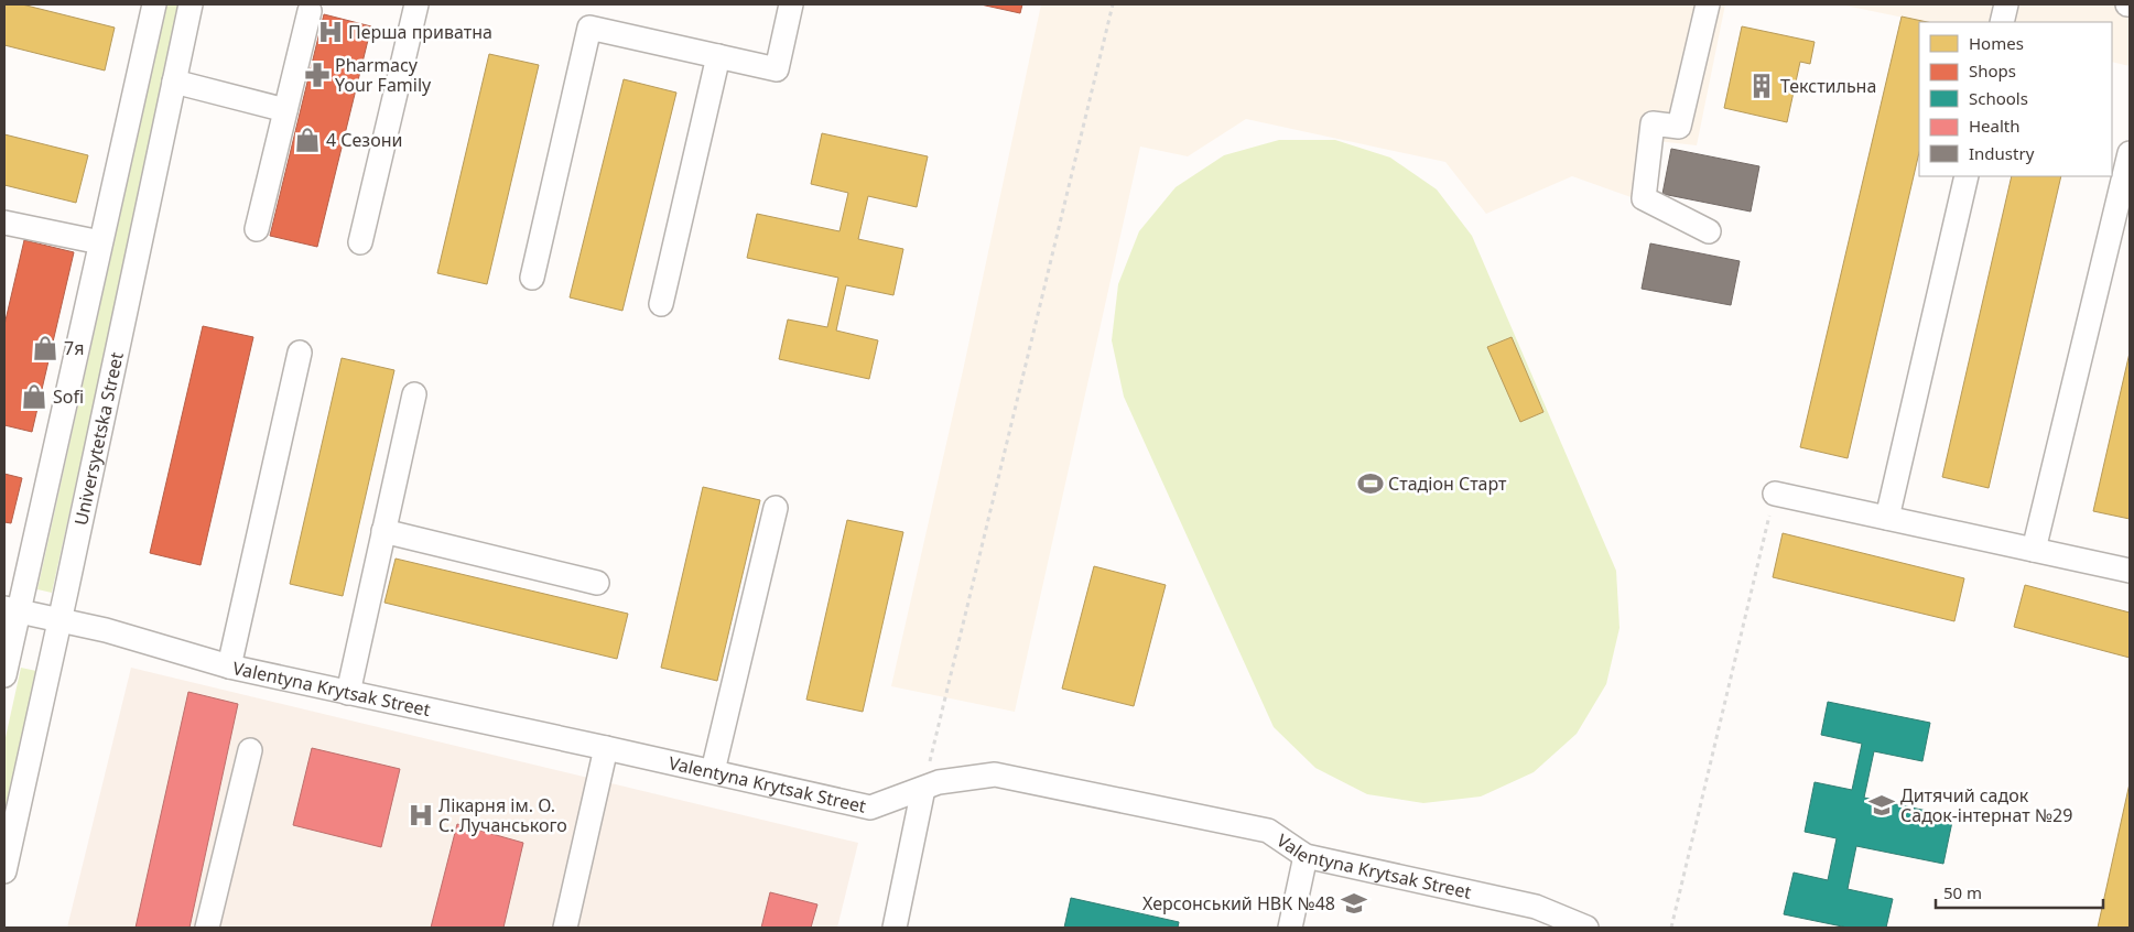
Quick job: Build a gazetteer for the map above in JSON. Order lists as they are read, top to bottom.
{
  "streets": {
    "street": ["Universytetska Street", "Valentyna Krytsak Street"]
  },
  "crossings": [
    ["Universytetska Street", "Valentyna Krytsak Street"]
  ],
  "places": {
    "hospital": ["Перша приватна", "Лікарня ім. О. С. Лучанського"],
    "pharmacy": ["Pharmacy Your Family"],
    "building": ["Текстильна"],
    "shop": ["4 Сезони", "7я", "Sofi"],
    "sports": ["Стадіон Старт"],
    "school or university": ["Дитячий садок Садок-інтернат №29", "Херсонський НВК №48"]
  },
  "legend": [
    "Homes",
    "Shops",
    "Schools",
    "Health",
    "Industry"
  ],
  "scale_bar": "50 m"
}
